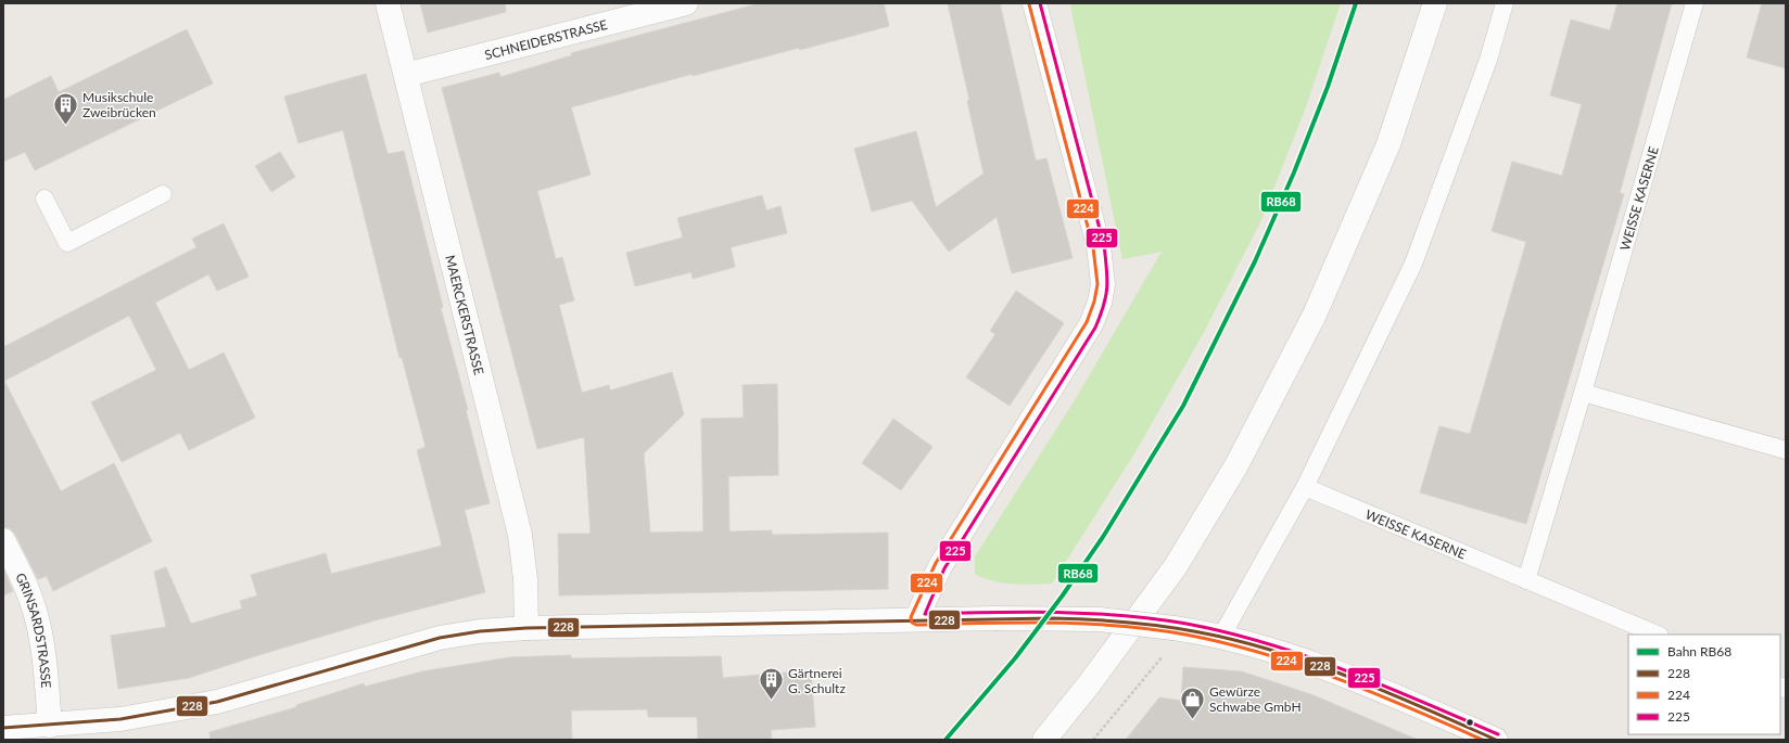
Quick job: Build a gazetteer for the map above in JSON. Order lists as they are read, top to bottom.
{
  "streets": {
    "street": ["SCHNEIDERSTRASSE", "MAERCKERSTRASSE", "GRINSARDSTRASSE"],
    "lane": ["WEISSE KASERNE"]
  },
  "crossings": [
    ["SCHNEIDERSTRASSE", "MAERCKERSTRASSE"]
  ],
  "places": {
    "building": ["Musikschule Zweibrücken", "Gärtnerei G. Schultz"],
    "shop": ["Gewürze Schwabe GmbH"]
  },
  "lines": [
    "rail line RB68",
    "transit line 225",
    "transit line 224",
    "transit line 228"
  ],
  "legend": [
    "Bahn RB68",
    "228",
    "224",
    "225"
  ]
}
